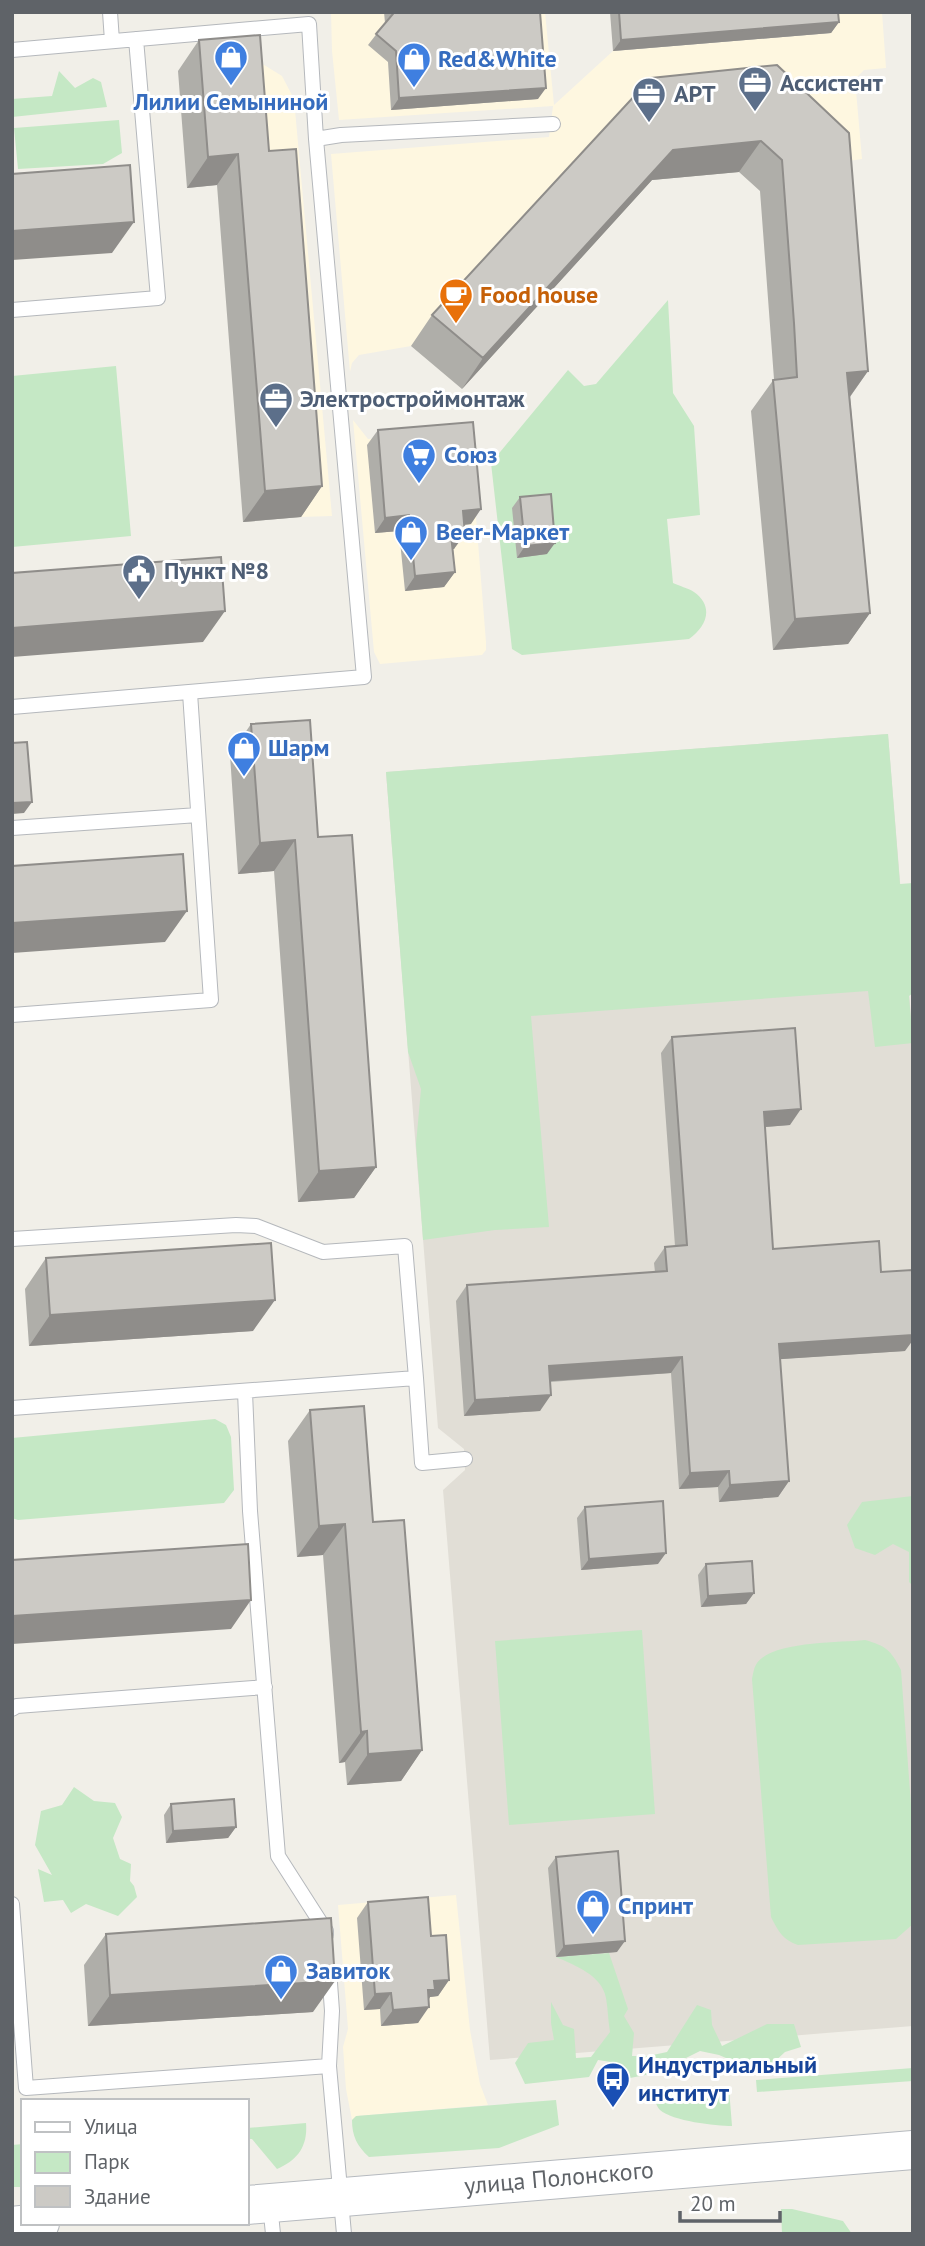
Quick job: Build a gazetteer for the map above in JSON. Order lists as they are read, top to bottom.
{
  "streets": {
    "main road": ["улица Полонского"]
  },
  "places": {
    "shop": [
      "Лилии Семыниной",
      "Red&White",
      "Beer-Маркет",
      "Шарм",
      "Спринт",
      "Завиток"
    ],
    "office": ["Ассистент", "АРТ", "Электростроймонтаж"],
    "cafe": ["Food house"],
    "supermarket": ["Союз"],
    "public building": ["Пункт №8"],
    "bus stop": ["Индустриальный институт"]
  },
  "legend": ["Улица", "Парк", "Здание"],
  "scale_bar": "20 m"
}
